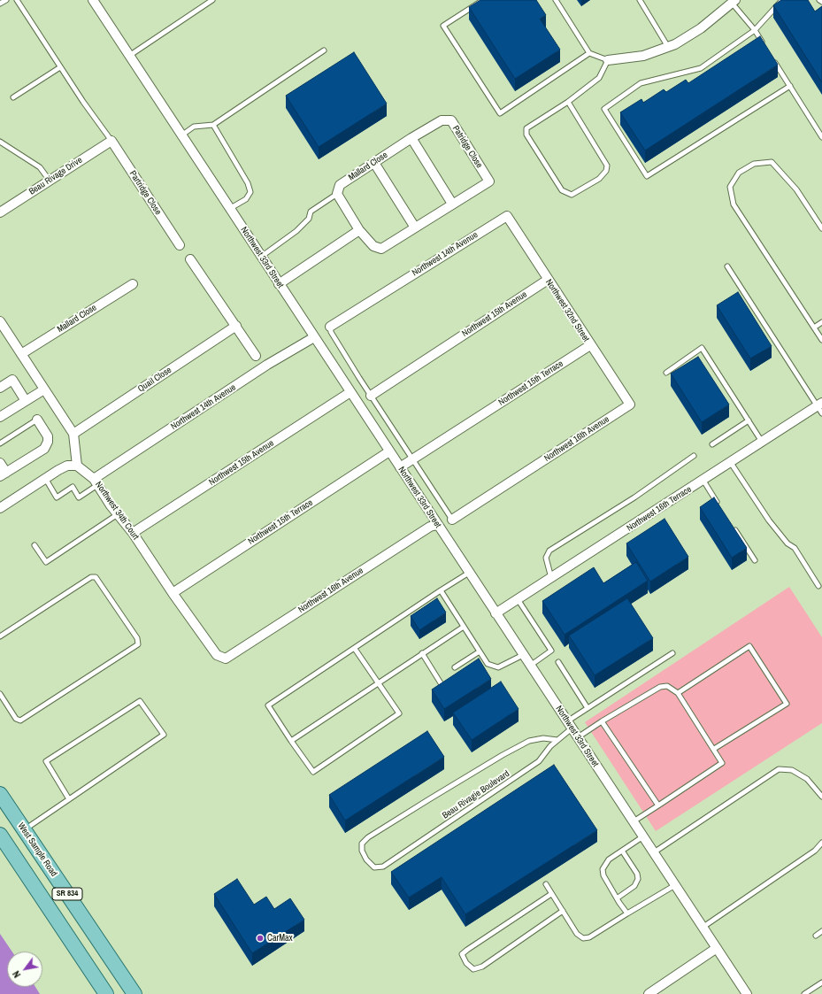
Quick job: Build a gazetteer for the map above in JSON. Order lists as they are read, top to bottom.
{
  "streets": {
    "main road": ["West Sample Road", "SR 834"],
    "street": [
      "Patridge Close",
      "Mallard Close",
      "Beau Rivage Drive",
      "Partridge Close",
      "Northwest 14th Avenue",
      "Northwest 33rd Street",
      "Northwest 32nd Street",
      "Northwest 15th Avenue",
      "Quail Close",
      "Northwest 15th Terrace",
      "Northwest 16th Avenue",
      "Northwest 16th Terrace",
      "Northwest 34th Court"
    ],
    "lane": ["Beau Rivagie Boulevard"]
  },
  "crossings": [
    ["Patridge Close", "Mallard Close"],
    ["Beau Rivage Drive", "Partridge Close"],
    ["Northwest 14th Avenue", "Northwest 33rd Street"],
    ["Northwest 14th Avenue", "Northwest 32nd Street"],
    ["Northwest 14th Avenue", "Northwest 34th Court"],
    ["Northwest 33rd Street", "Northwest 15th Avenue"],
    ["Northwest 33rd Street", "Northwest 15th Terrace"],
    ["Northwest 33rd Street", "Northwest 16th Avenue"],
    ["Northwest 33rd Street", "Northwest 16th Terrace"],
    ["Northwest 33rd Street", "Beau Rivagie Boulevard"],
    ["Northwest 32nd Street", "Northwest 15th Avenue"],
    ["Northwest 32nd Street", "Northwest 15th Terrace"],
    ["Northwest 32nd Street", "Northwest 16th Avenue"],
    ["Northwest 15th Avenue", "Northwest 34th Court"],
    ["Northwest 15th Terrace", "Northwest 34th Court"],
    ["Northwest 16th Avenue", "Northwest 34th Court"]
  ],
  "places": ["CarMax"],
  "north": "bottom left"
}
